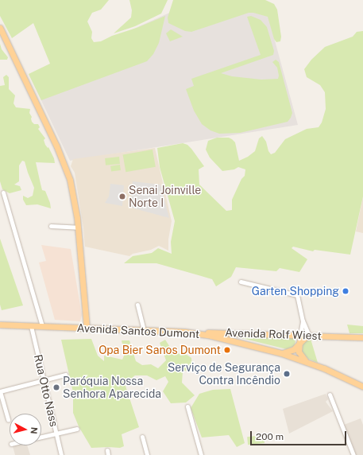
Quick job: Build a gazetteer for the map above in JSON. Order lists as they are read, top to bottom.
{
  "streets": {
    "main road": ["Avenida Santos Dumont", "Avenida Rolf Wiest"],
    "street": ["Rua Otto Nass"]
  },
  "crossings": [
    ["Avenida Santos Dumont", "Avenida Rolf Wiest"],
    ["Avenida Santos Dumont", "Rua Otto Nass"]
  ],
  "places": [
    "Senai Joinville Norte I",
    "Garten Shopping",
    "Opa Bier Sanos Dumont",
    "Serviço de Segurança Contra Incêndio",
    "Paróquia Nossa Senhora Aparecida"
  ],
  "scale_bar": "200 m",
  "north": "right"
}
